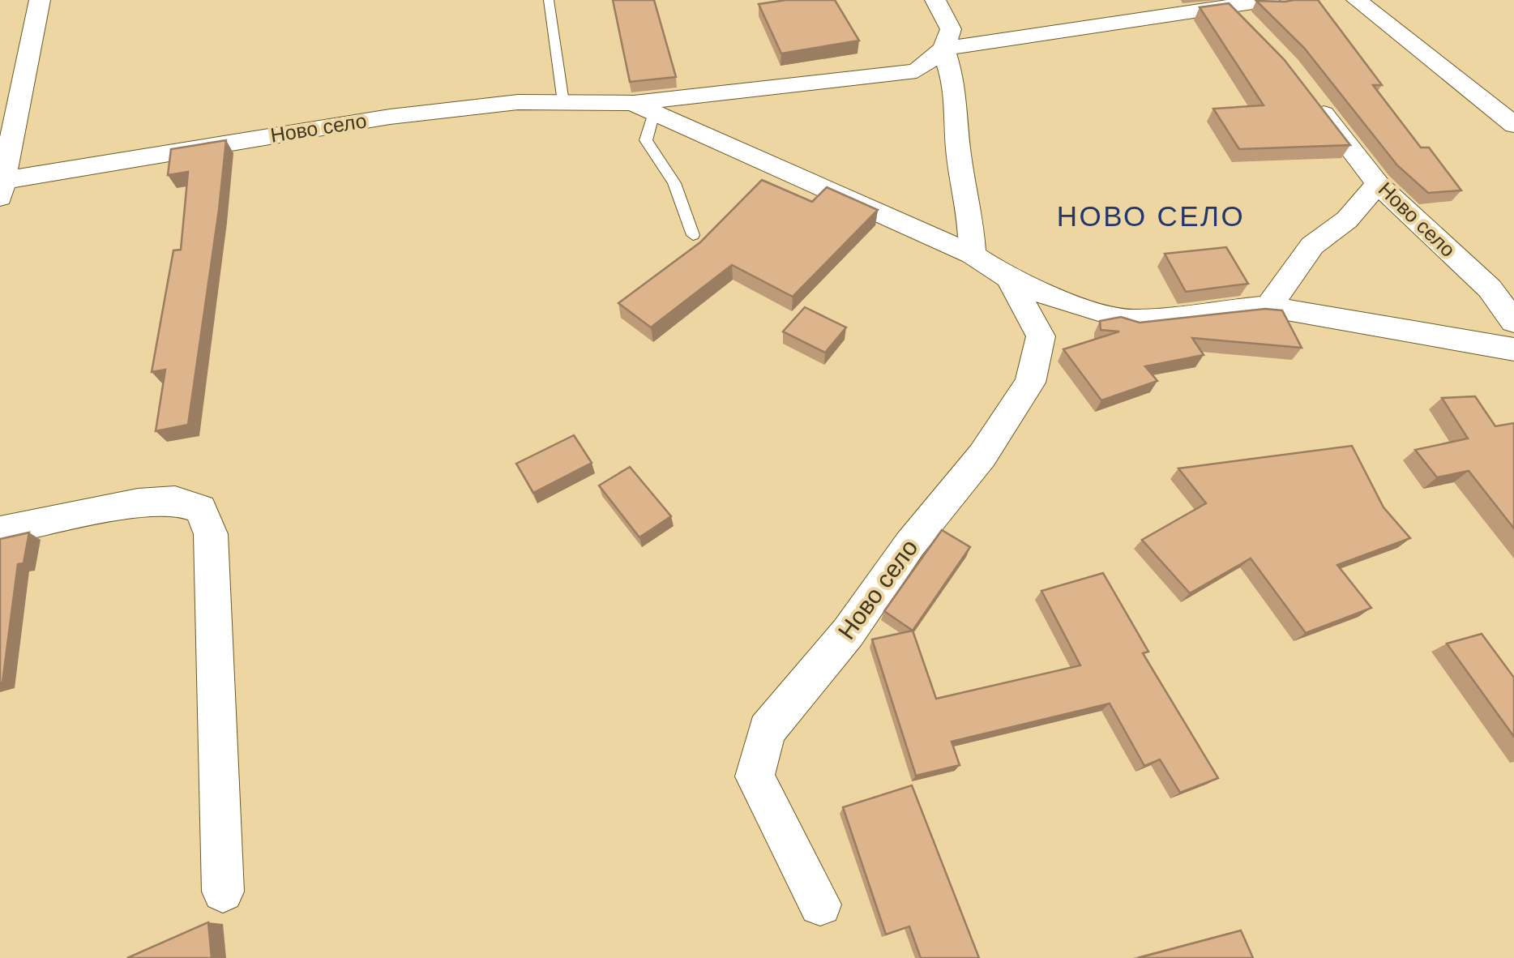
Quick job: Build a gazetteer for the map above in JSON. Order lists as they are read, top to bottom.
{
  "streets": {
    "street": ["Ново село"]
  },
  "districts": ["НОВО СЕЛО"]
}
